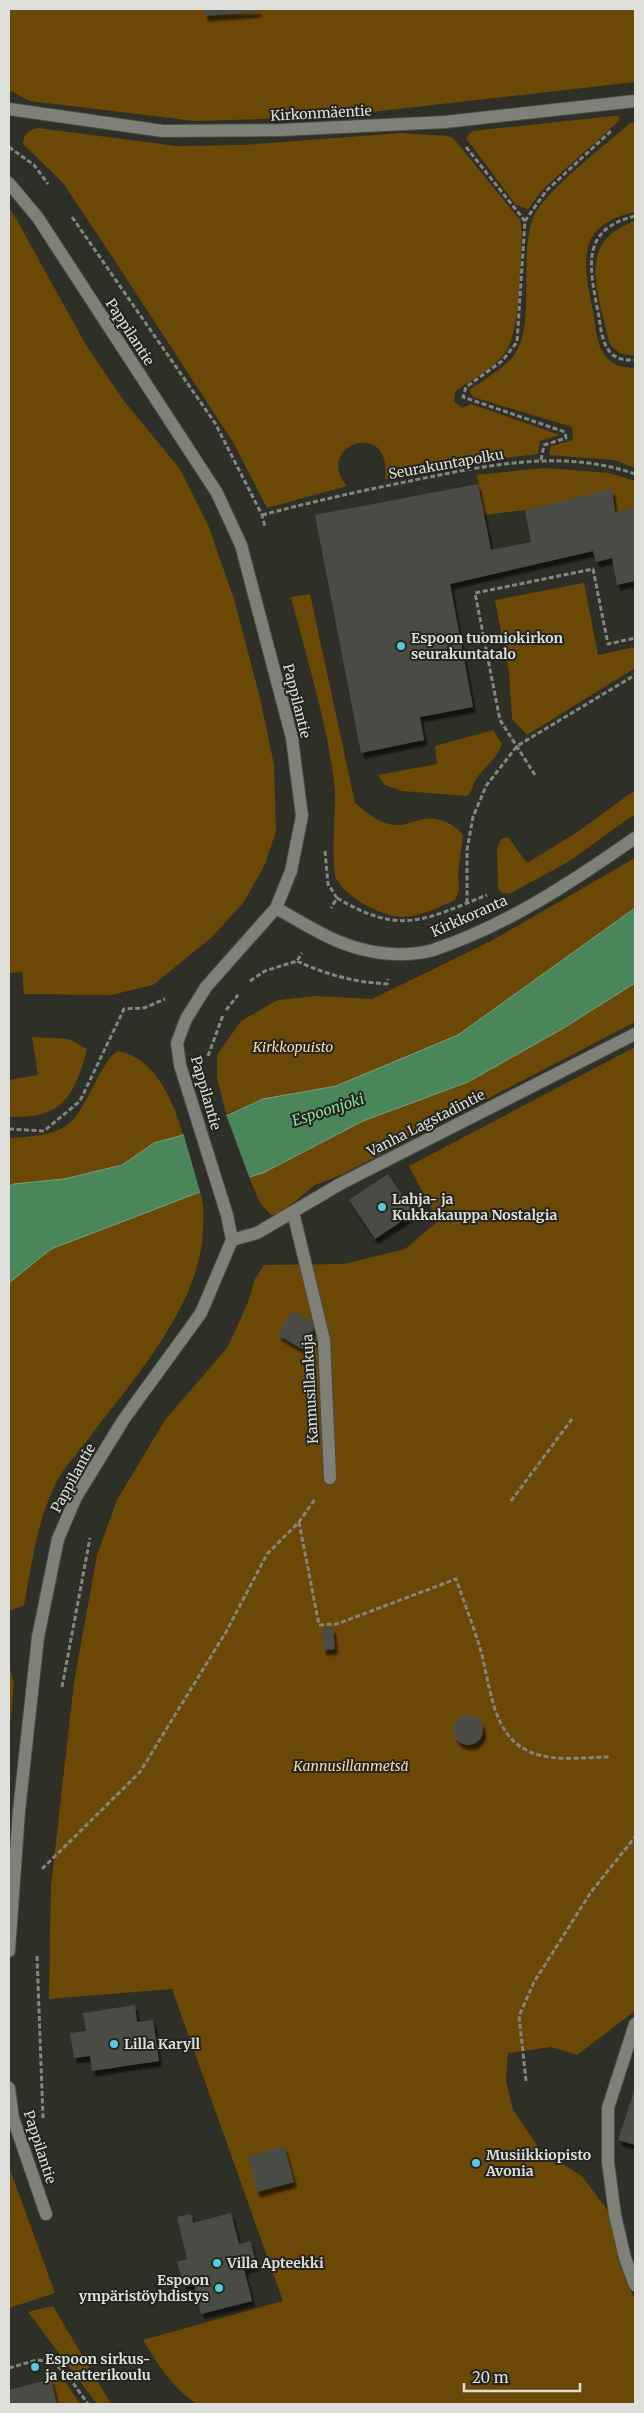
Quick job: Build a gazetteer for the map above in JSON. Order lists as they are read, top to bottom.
{
  "streets": {
    "street": [
      "Kirkonmäentie",
      "Pappilantie",
      "Kirkkoranta",
      "Vanha Lagstadintie",
      "Kannusillankuja"
    ],
    "path": ["Seurakuntapolku"]
  },
  "crossings": [
    ["Pappilantie", "Kirkkoranta"],
    ["Pappilantie", "Vanha Lagstadintie"],
    ["Vanha Lagstadintie", "Kannusillankuja"]
  ],
  "water": ["Espoonjoki"],
  "parks": ["Kirkkopuisto", "Kannusillanmetsä"],
  "places": [
    "Espoon tuomiokirkon seurakuntatalo",
    "Lahja- ja Kukkakauppa Nostalgia",
    "Lilla Karyll",
    "Musiikkiopisto Avonia",
    "Villa Apteekki",
    "Espoon ympäristöyhdistys",
    "Espoon sirkus- ja teatterikoulu"
  ],
  "scale_bar": "20 m"
}
